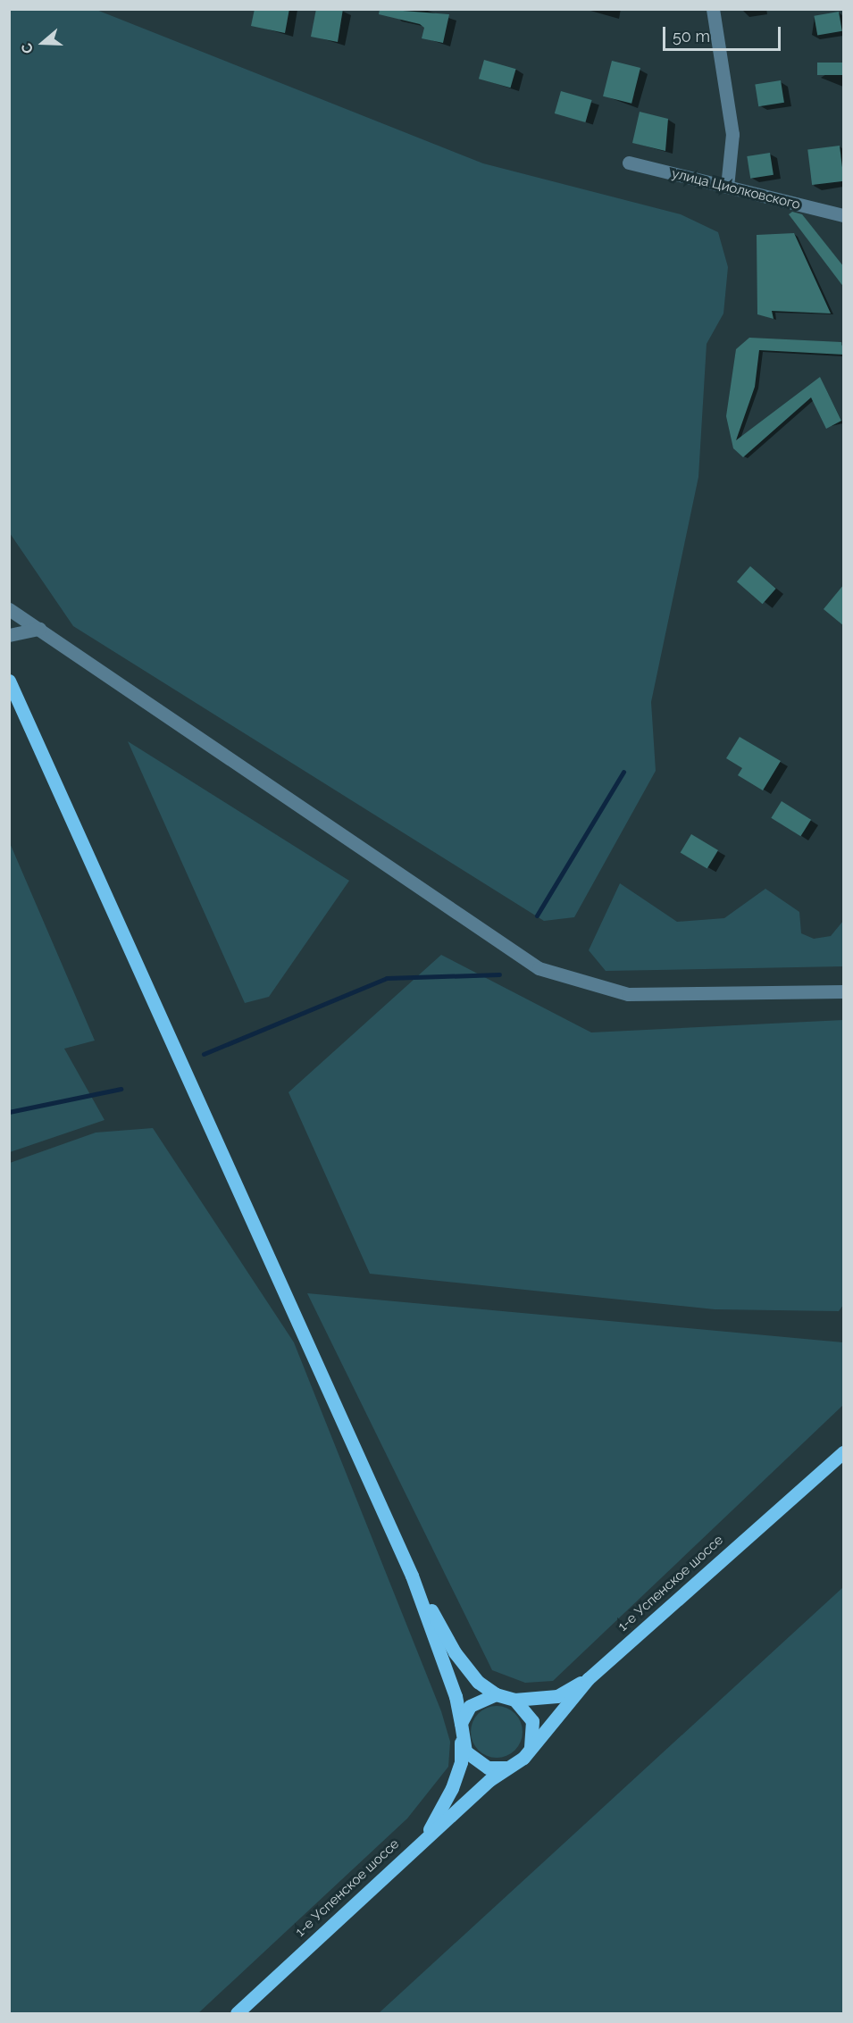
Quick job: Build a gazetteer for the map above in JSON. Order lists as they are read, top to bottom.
{
  "streets": {
    "main road": ["1-е Успенское шоссе"],
    "street": ["улица Циолковского"]
  },
  "scale_bar": "50 m",
  "north": "left"
}
